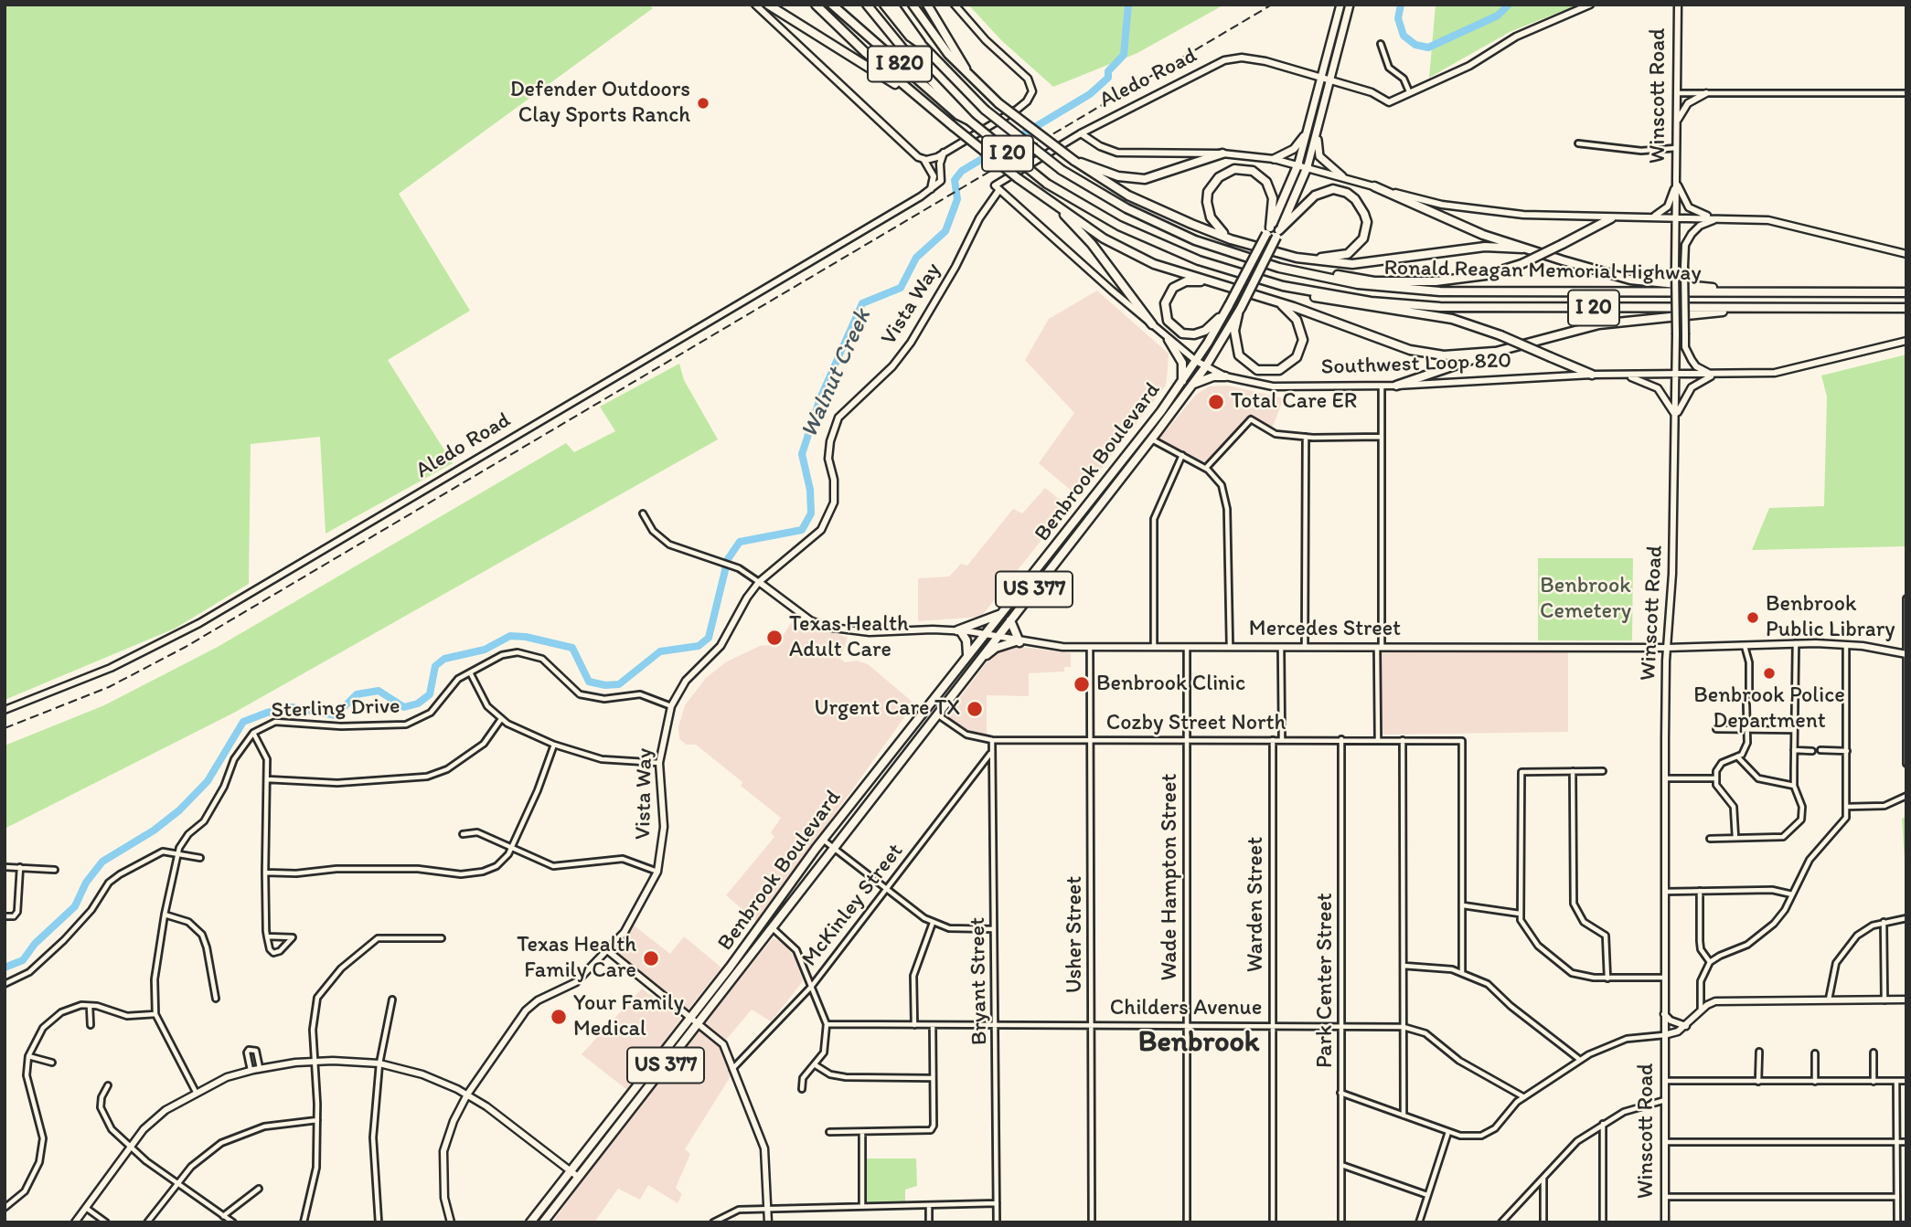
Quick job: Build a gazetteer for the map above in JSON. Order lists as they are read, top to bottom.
{
  "streets": {
    "highway": [
      "I 820",
      "I 20",
      "Ronald Reagan Memorial Highway",
      "Benbrook Boulevard",
      "US 377"
    ],
    "street": [
      "Aledo Road",
      "Winscott Road",
      "Vista Way",
      "Southwest Loop 820",
      "Mercedes Street",
      "Sterling Drive",
      "Cozby Street North",
      "Wade Hampton Street",
      "Warden Street",
      "McKinley Street",
      "Usher Street",
      "Park Center Street",
      "Bryant Street",
      "Childers Avenue"
    ]
  },
  "crossings": [
    ["I 820", "Ronald Reagan Memorial Highway"],
    ["Aledo Road", "Vista Way"],
    ["Aledo Road", "Southwest Loop 820"],
    ["Aledo Road", "Benbrook Boulevard"],
    ["Winscott Road", "Southwest Loop 820"],
    ["Winscott Road", "Mercedes Street"],
    ["Vista Way", "Southwest Loop 820"],
    ["Vista Way", "Mercedes Street"],
    ["Vista Way", "Sterling Drive"],
    ["Southwest Loop 820", "Benbrook Boulevard"],
    ["Benbrook Boulevard", "Mercedes Street"],
    ["Benbrook Boulevard", "Cozby Street North"],
    ["Mercedes Street", "Wade Hampton Street"],
    ["Mercedes Street", "Usher Street"],
    ["Cozby Street North", "Wade Hampton Street"],
    ["Cozby Street North", "Warden Street"],
    ["Cozby Street North", "Usher Street"],
    ["Cozby Street North", "Park Center Street"],
    ["Cozby Street North", "Bryant Street"],
    ["Wade Hampton Street", "Childers Avenue"],
    ["Warden Street", "Childers Avenue"],
    ["McKinley Street", "Bryant Street"],
    ["Usher Street", "Childers Avenue"],
    ["Park Center Street", "Childers Avenue"],
    ["Bryant Street", "Childers Avenue"]
  ],
  "districts": ["Benbrook"],
  "water": ["Walnut Creek"],
  "parks": ["Benbrook Cemetery"],
  "places": [
    "Defender Outdoors Clay Sports Ranch",
    "Total Care ER",
    "Benbrook Public Library",
    "Texas Health Adult Care",
    "Benbrook Police Department",
    "Benbrook Clinic",
    "Urgent Care TX",
    "Texas Health Family Care",
    "Your Family Medical"
  ]
}
